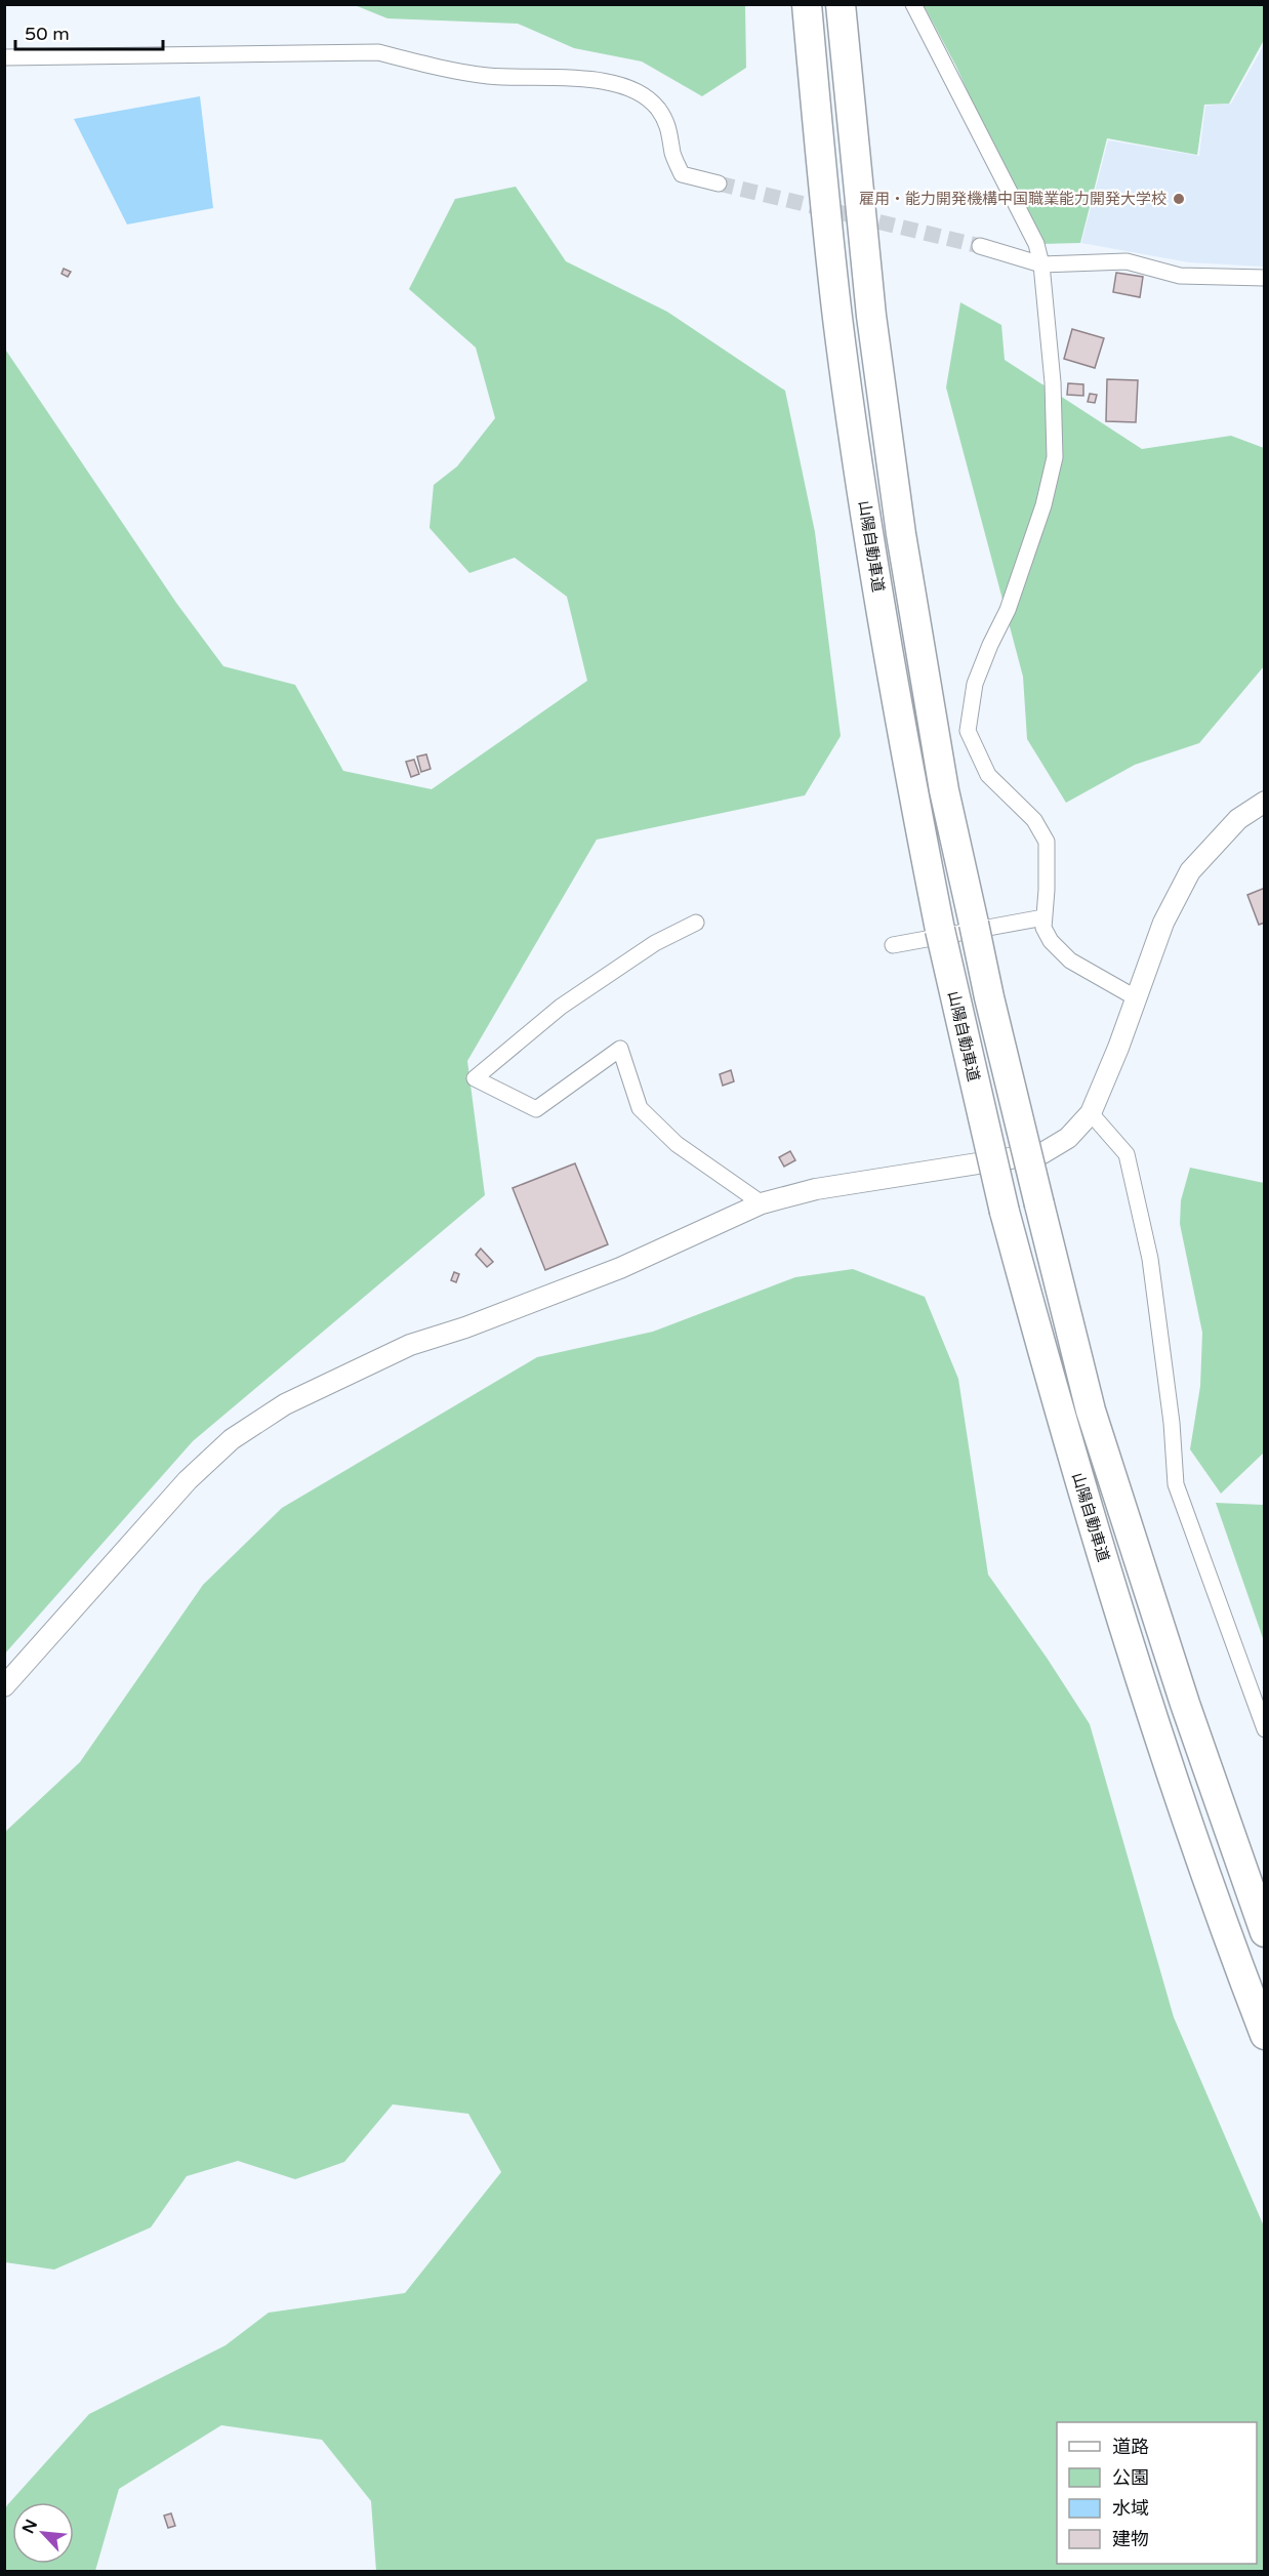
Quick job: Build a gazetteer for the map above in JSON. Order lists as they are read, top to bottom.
{
  "streets": {
    "highway": ["山陽自動車道"]
  },
  "places": ["雇用・能力開発機構中国職業能力開発大学校"],
  "legend": [
    "道路",
    "公園",
    "水域",
    "建物"
  ],
  "scale_bar": "50 m",
  "north": "top left"
}
